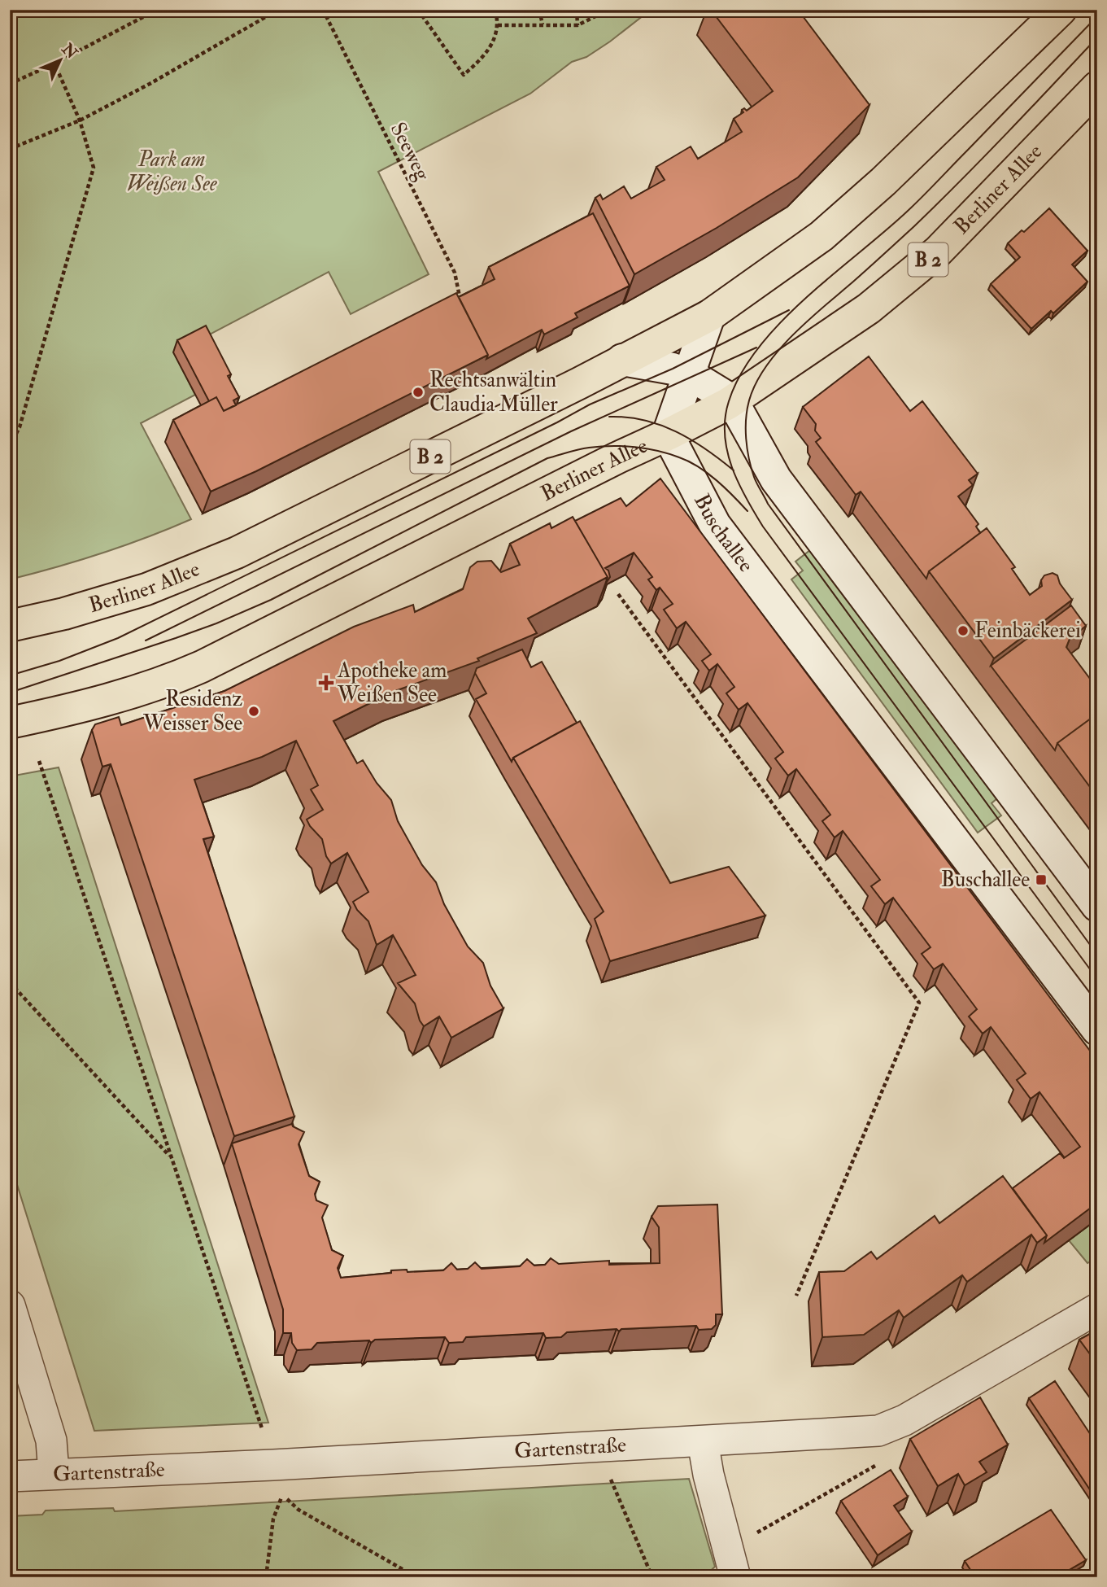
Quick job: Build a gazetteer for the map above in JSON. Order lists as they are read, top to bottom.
{
  "streets": {
    "main road": ["Berliner Allee", "B 2", "Buschallee"],
    "street": ["Gartenstraße"],
    "path": ["Seeweg"]
  },
  "crossings": [
    ["Berliner Allee", "Buschallee"]
  ],
  "parks": ["Park am Weißen See"],
  "places": {
    "other": ["Rechtsanwältin Claudia Müller", "Feinbäckerei", "Residenz Weisser See"],
    "health": ["Apotheke am Weißen See"],
    "transit": ["Buschallee"]
  },
  "north": "top right"
}
